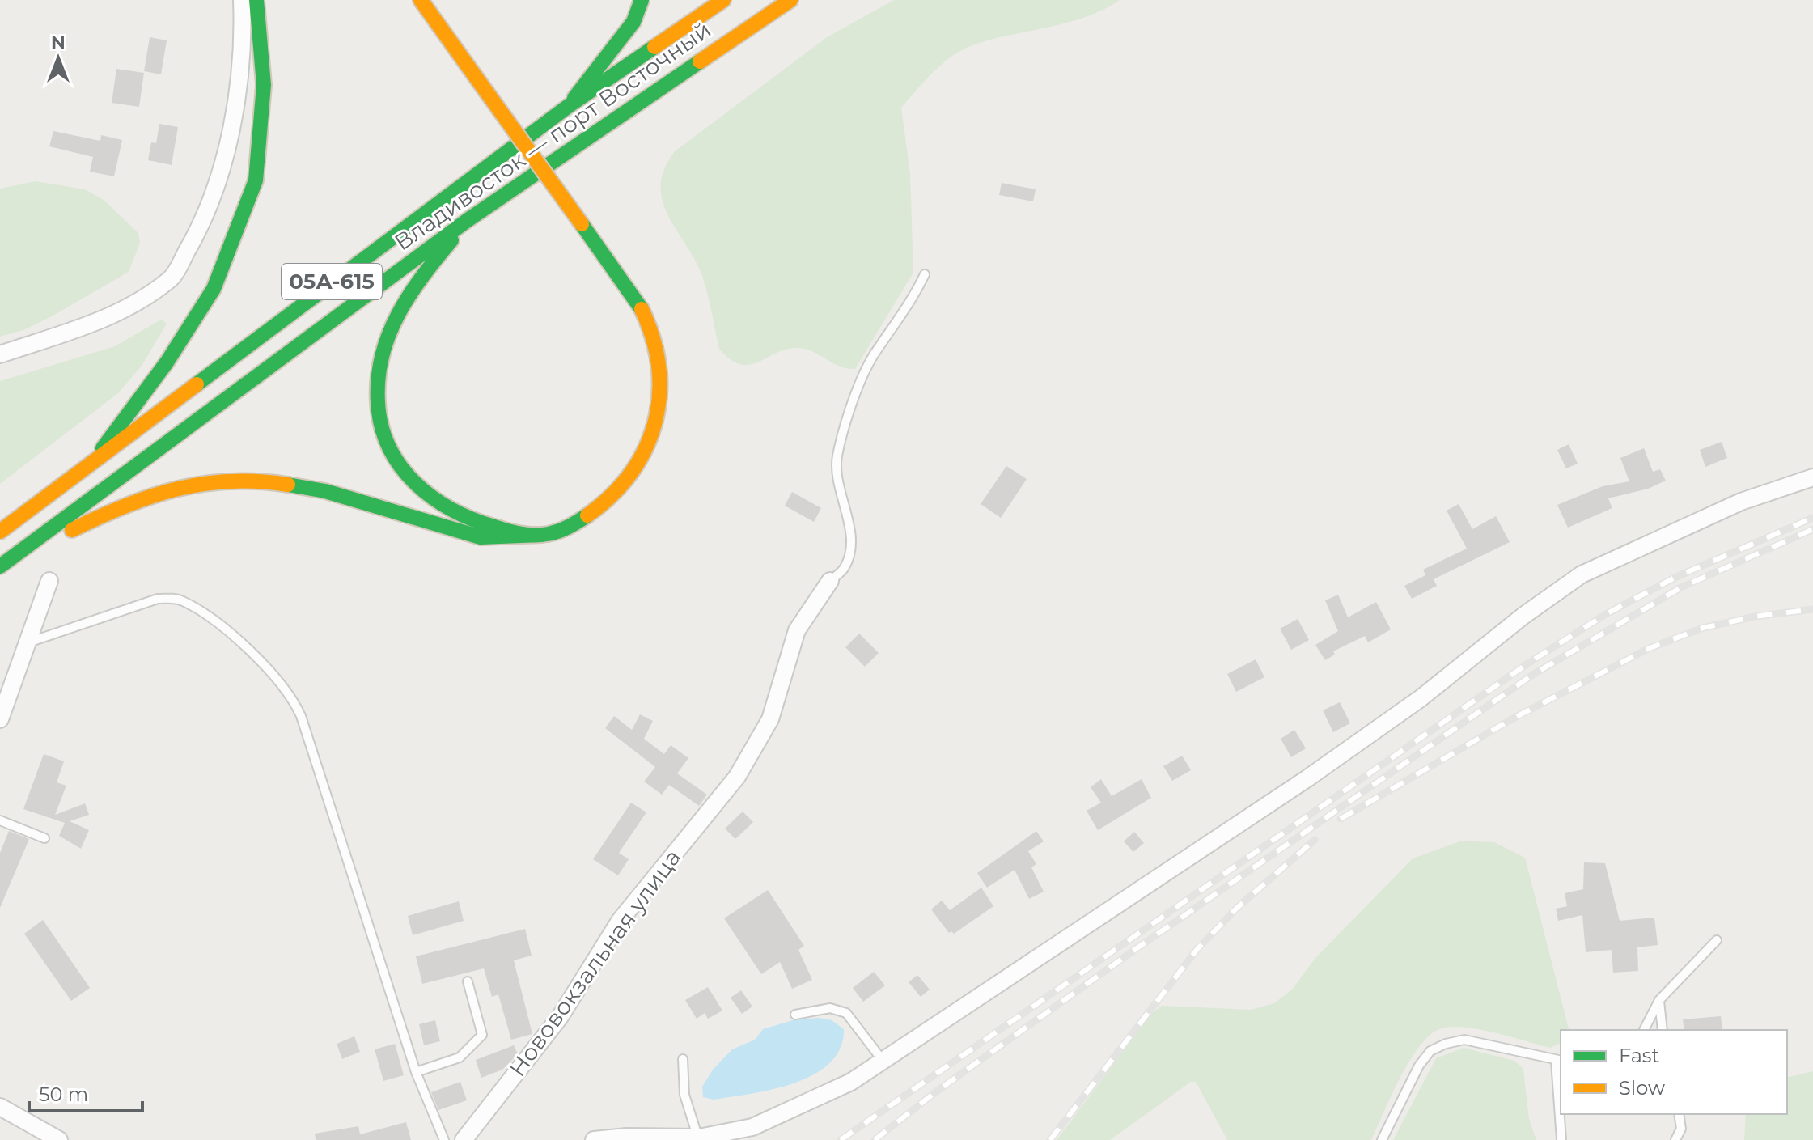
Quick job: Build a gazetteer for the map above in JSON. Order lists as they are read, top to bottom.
{
  "streets": {
    "main road": ["Владивосток — порт Восточный", "05А-615"],
    "street": ["Нововокзальная улица"]
  },
  "legend": ["Fast", "Slow"],
  "scale_bar": "50 m",
  "north": "top"
}
